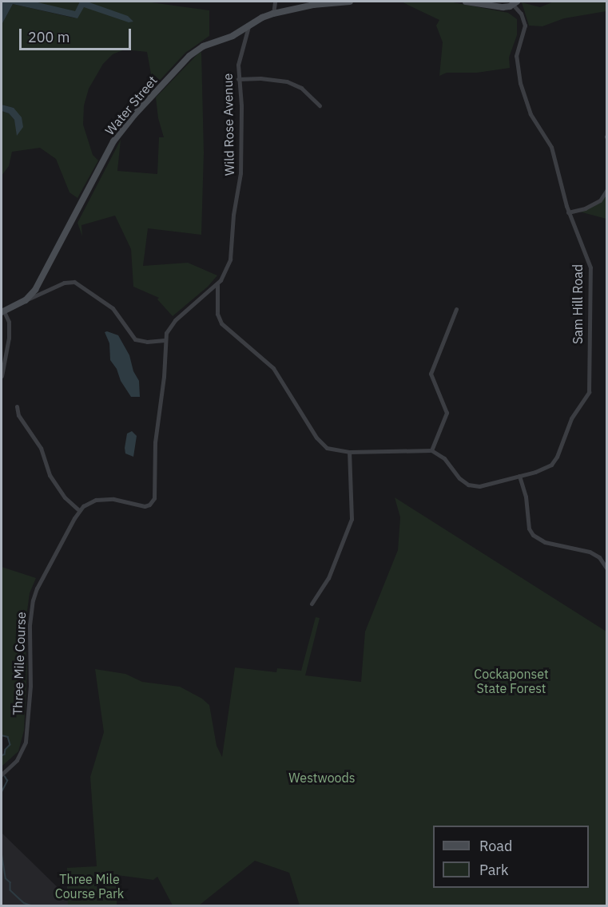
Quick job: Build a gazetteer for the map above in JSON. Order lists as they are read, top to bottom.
{
  "streets": {
    "main road": ["Water Street"],
    "street": ["Wild Rose Avenue", "Sam Hill Road", "Three Mile Course"]
  },
  "crossings": [
    ["Water Street", "Wild Rose Avenue"]
  ],
  "parks": ["Cockaponset State Forest", "Westwoods", "Three Mile Course Park"],
  "legend": ["Road", "Park"],
  "scale_bar": "200 m"
}
